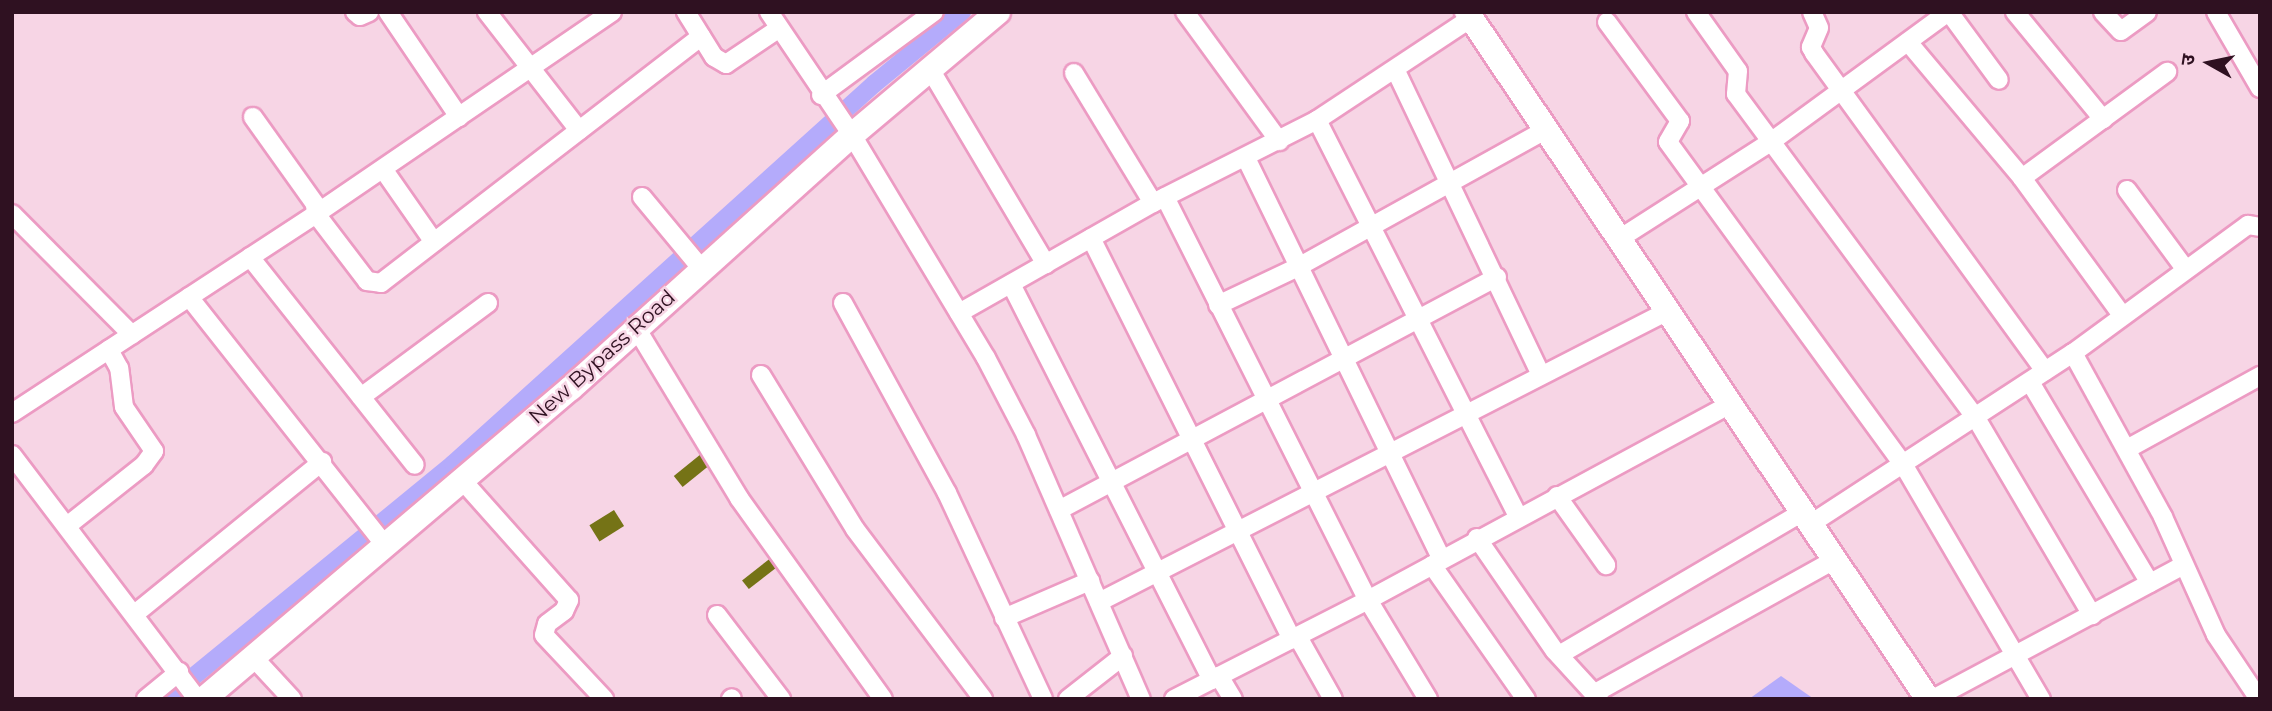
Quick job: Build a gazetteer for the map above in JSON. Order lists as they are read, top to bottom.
{
  "streets": {
    "main road": ["New Bypass Road"]
  },
  "north": "left"
}
